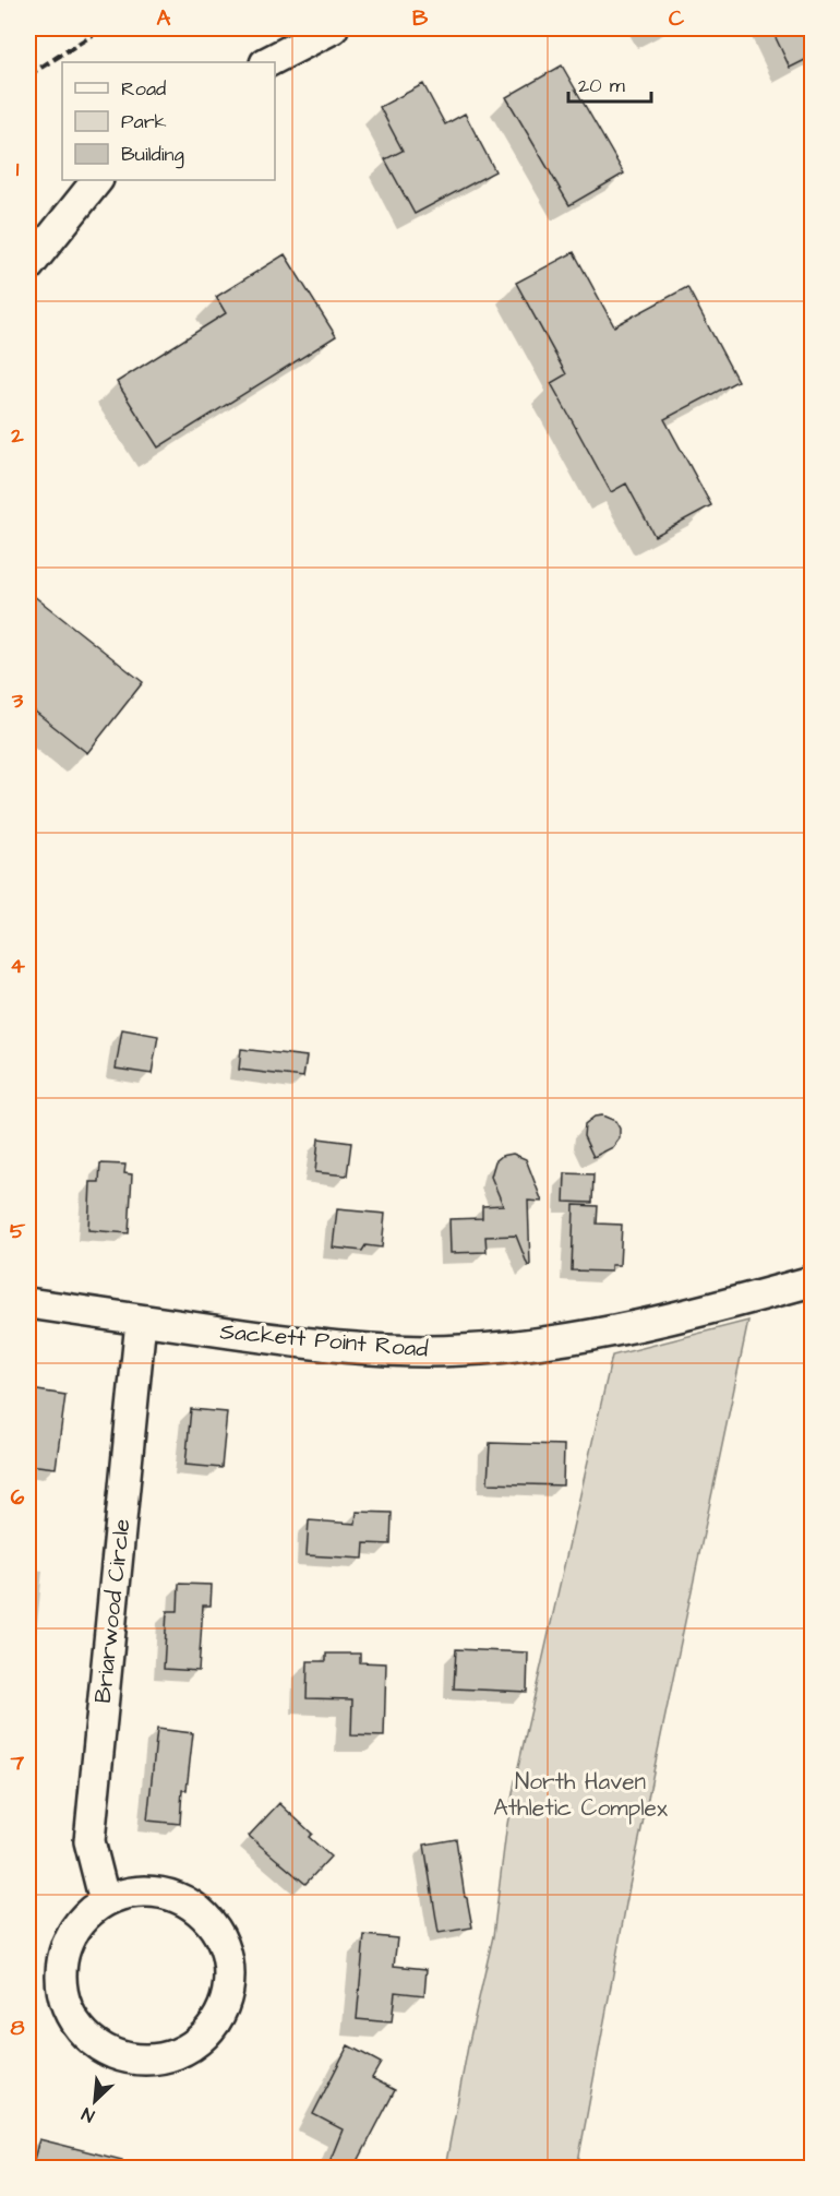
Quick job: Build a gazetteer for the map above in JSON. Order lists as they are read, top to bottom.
{
  "streets": {
    "street": ["Sackett Point Road", "Briarwood Circle"]
  },
  "crossings": [
    ["Sackett Point Road", "Briarwood Circle"]
  ],
  "parks": ["North Haven Athletic Complex"],
  "legend": ["Road", "Park", "Building"],
  "scale_bar": "20 m",
  "north": "bottom left",
  "grid": {
    "columns": ["A", "B", "C"],
    "rows": [
      "1",
      "2",
      "3",
      "4",
      "5",
      "6",
      "7",
      "8"
    ]
  }
}
